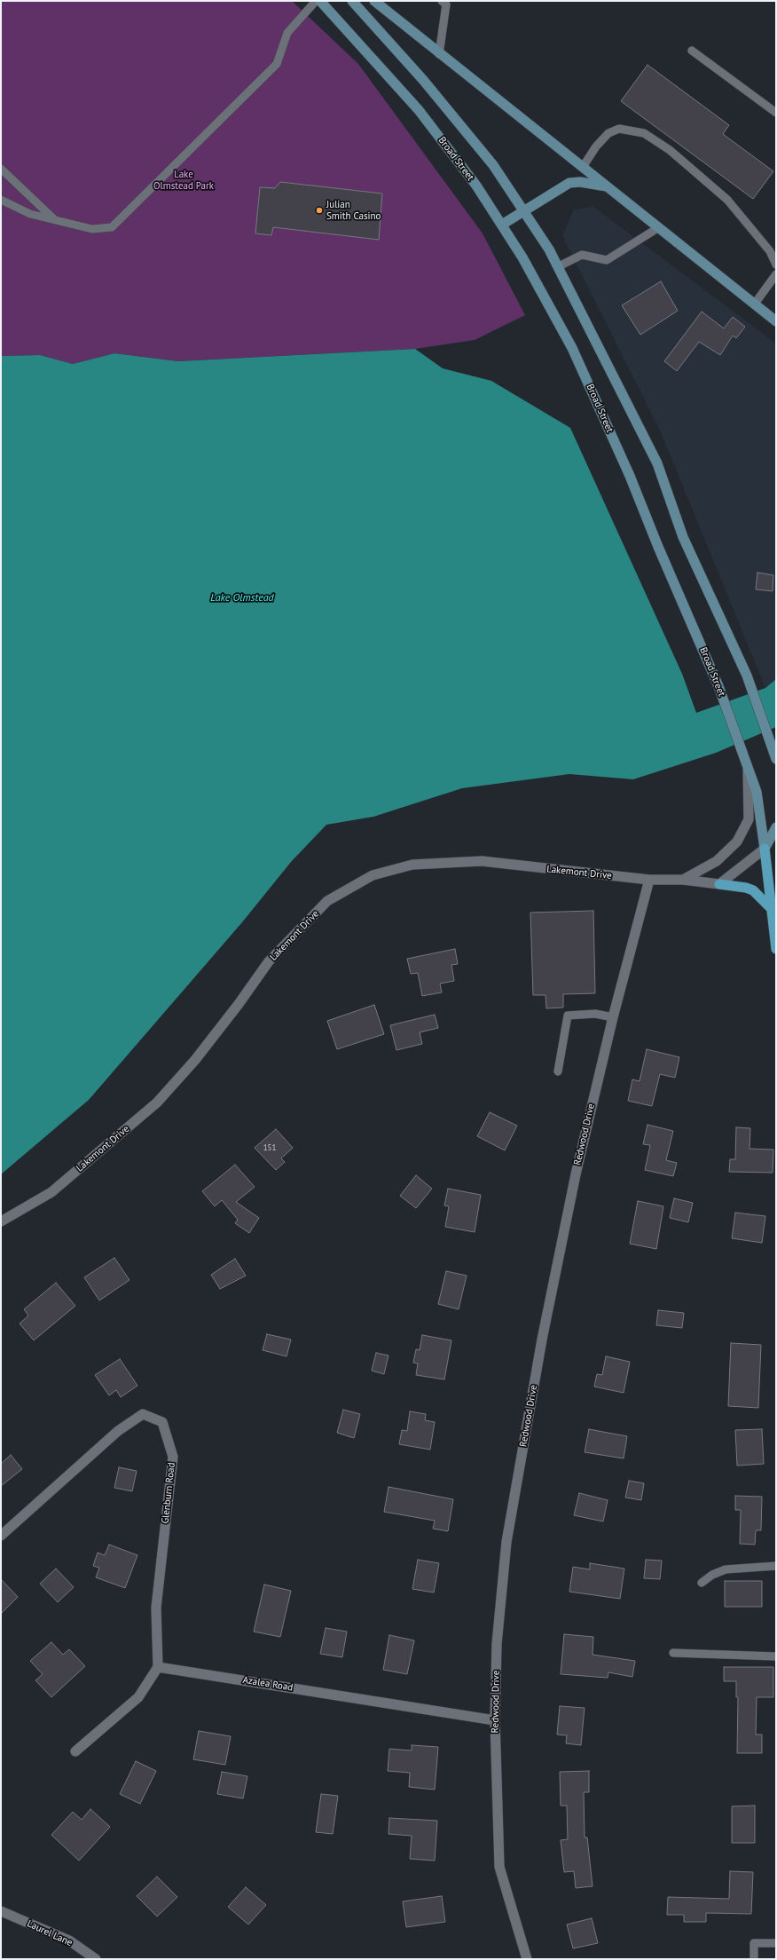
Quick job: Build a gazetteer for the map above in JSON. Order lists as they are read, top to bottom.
{
  "streets": {
    "main road": ["Broad Street"],
    "street": [
      "Lakemont Drive",
      "Redwood Drive",
      "Glenburn Road",
      "Azalea Road",
      "Laurel Lane"
    ]
  },
  "crossings": [
    ["Broad Street", "Lakemont Drive"],
    ["Lakemont Drive", "Redwood Drive"],
    ["Redwood Drive", "Azalea Road"],
    ["Glenburn Road", "Azalea Road"]
  ],
  "water": ["Lake Olmstead"],
  "parks": ["Lake Olmstead Park"],
  "places": ["Julian Smith Casino"],
  "house_numbers": ["151"]
}
